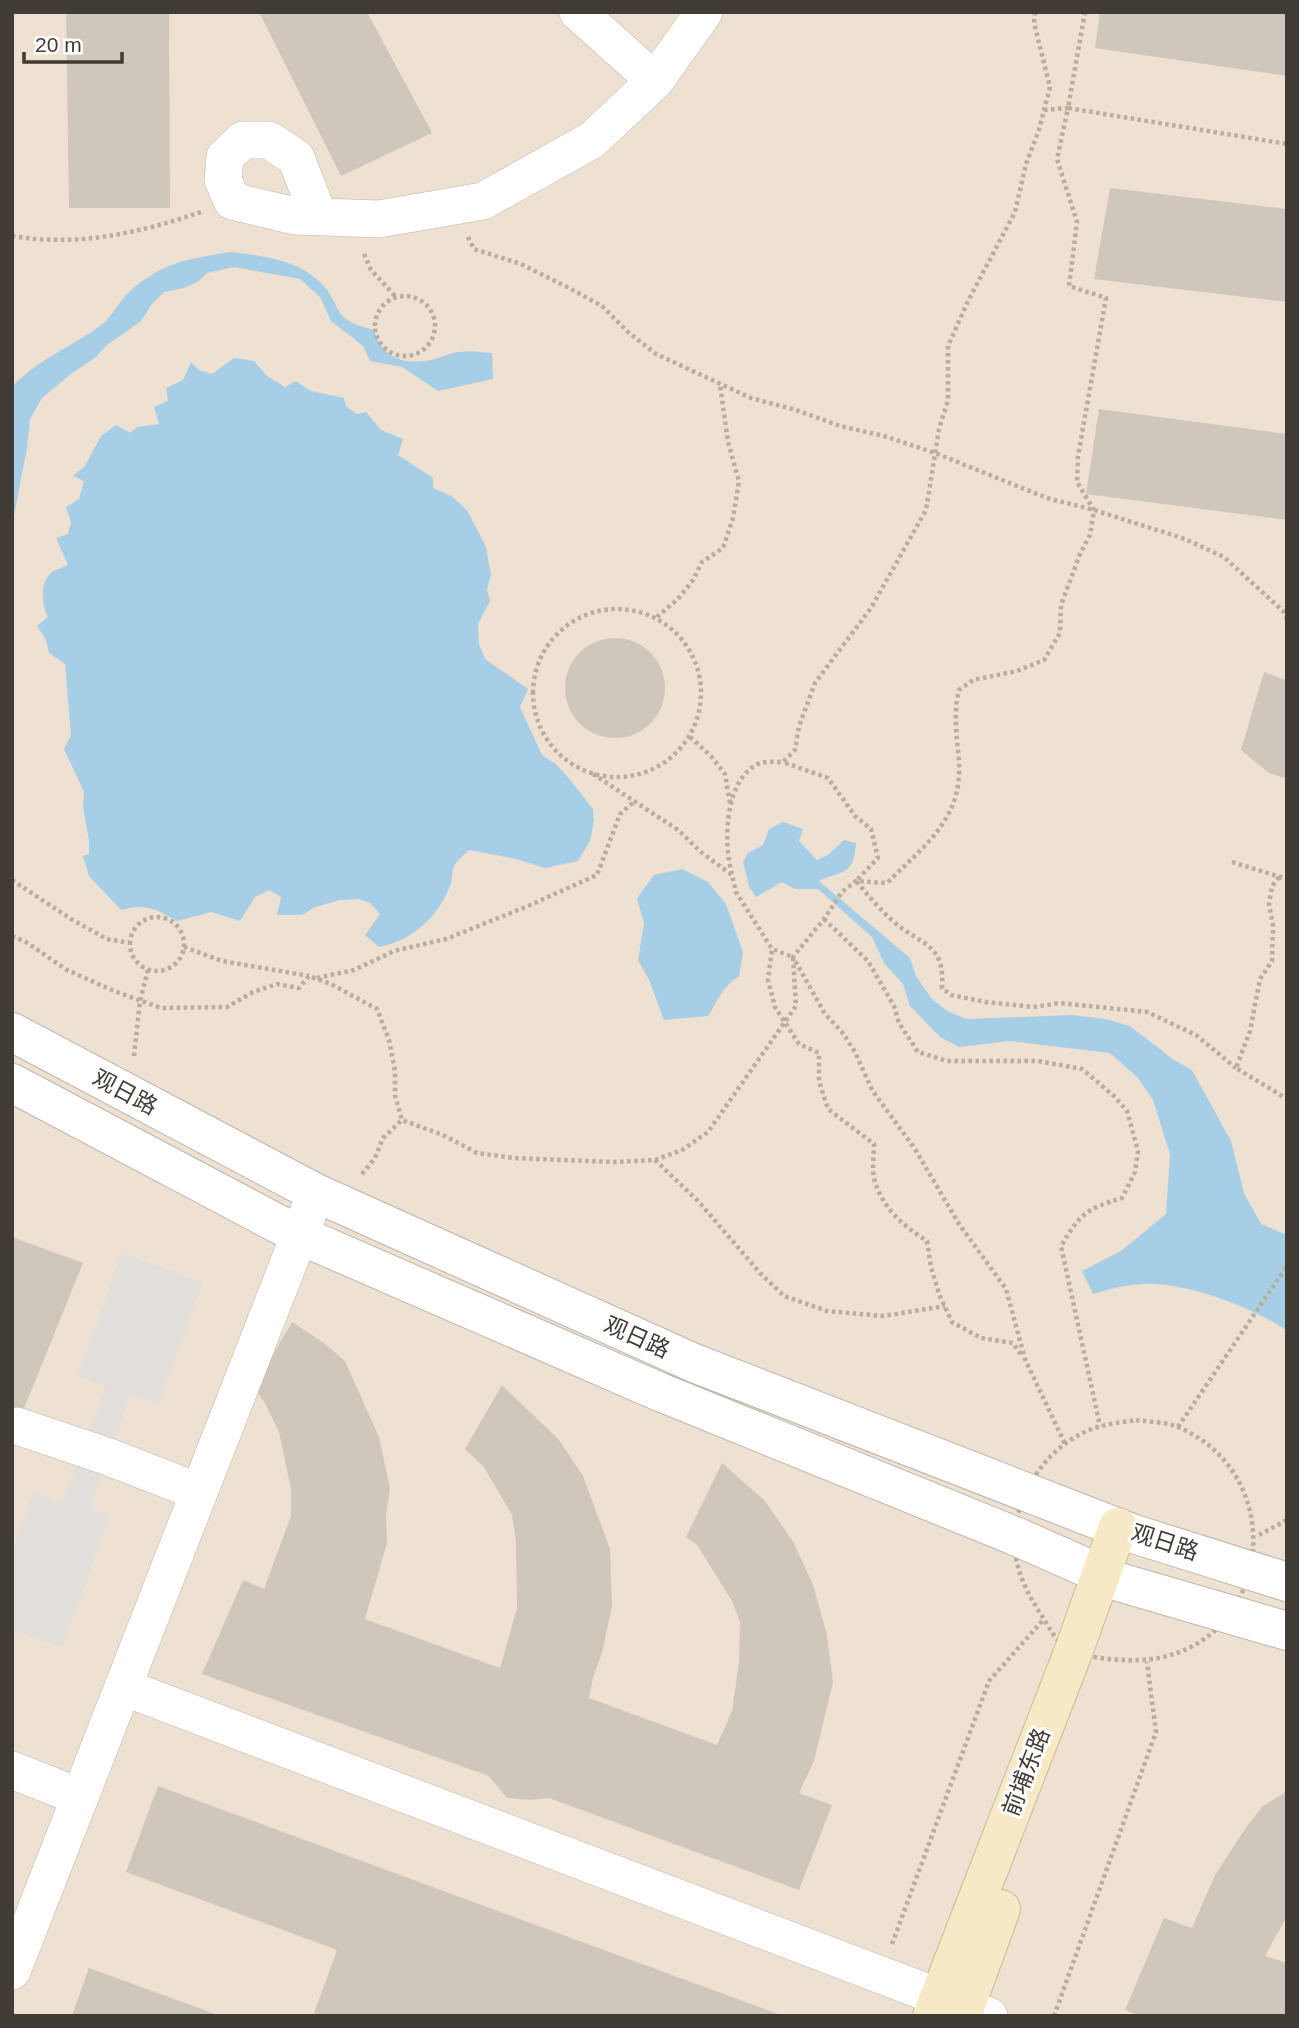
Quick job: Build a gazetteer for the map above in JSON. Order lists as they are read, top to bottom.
{
  "streets": {
    "main road": ["前埔东路"],
    "street": ["观日路"]
  },
  "crossings": [
    ["观日路", "前埔东路"]
  ],
  "scale_bar": "20 m"
}
